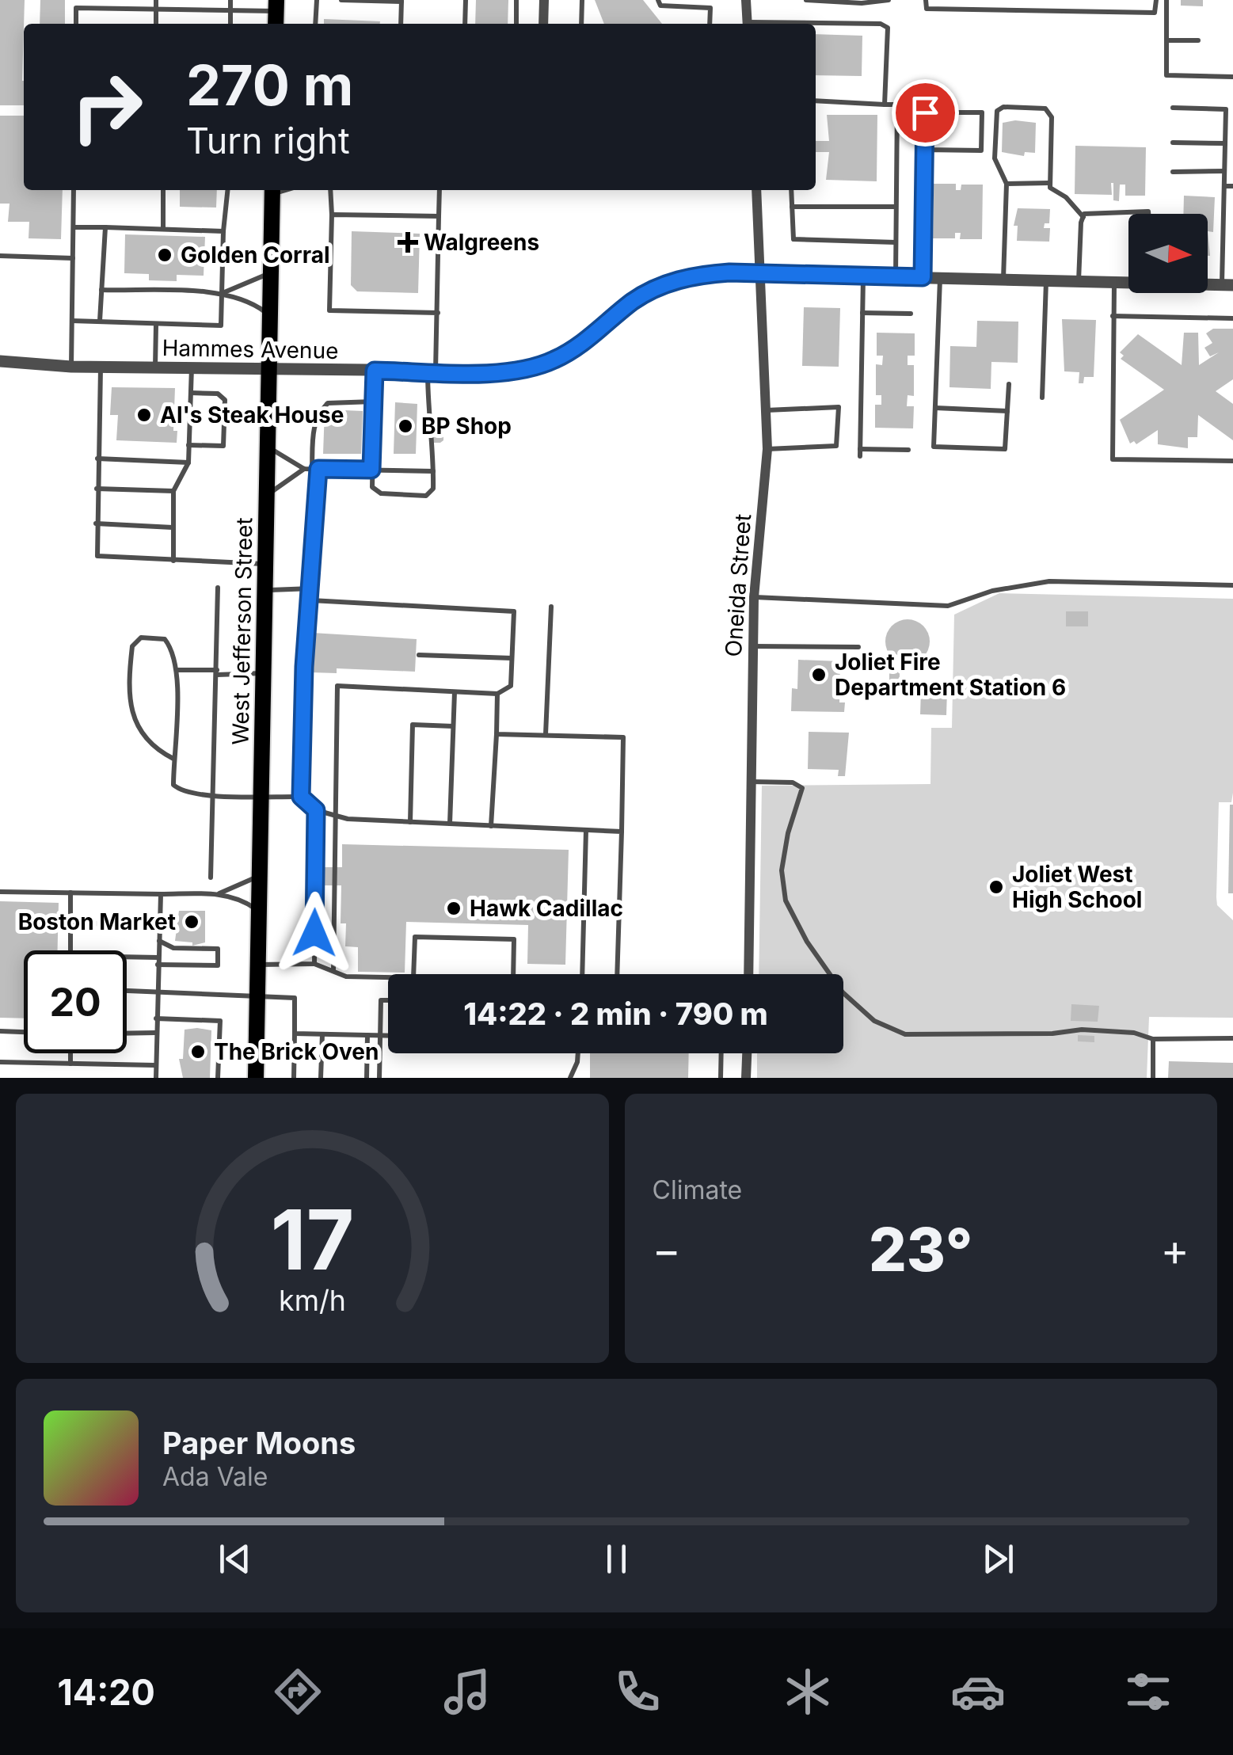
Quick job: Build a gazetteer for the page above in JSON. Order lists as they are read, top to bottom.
{
  "streets": {
    "main road": ["West Jefferson Street"],
    "street": ["Hammes Avenue", "Oneida Street"]
  },
  "crossings": [
    ["Hammes Avenue", "Oneida Street"],
    ["Hammes Avenue", "West Jefferson Street"]
  ],
  "places": {
    "health": ["Walgreens"],
    "other": [
      "Golden Corral",
      "Al's Steak House",
      "BP Shop",
      "Joliet Fire Department Station 6",
      "Joliet West High School",
      "Hawk Cadillac",
      "Boston Market",
      "The Brick Oven"
    ]
  },
  "north": "right",
  "page": {
    "turn": ["270 m", "Turn right"],
    "limit": "20",
    "trip": "14:22 · 2 min · 790 m",
    "tile": "Climate",
    "heat": ["−", "23°", "+"],
    "song": ["Paper Moons", "Ada Vale"],
    "tabs": "14:20",
    "gauge": ["17", "km/h"]
  }
}
